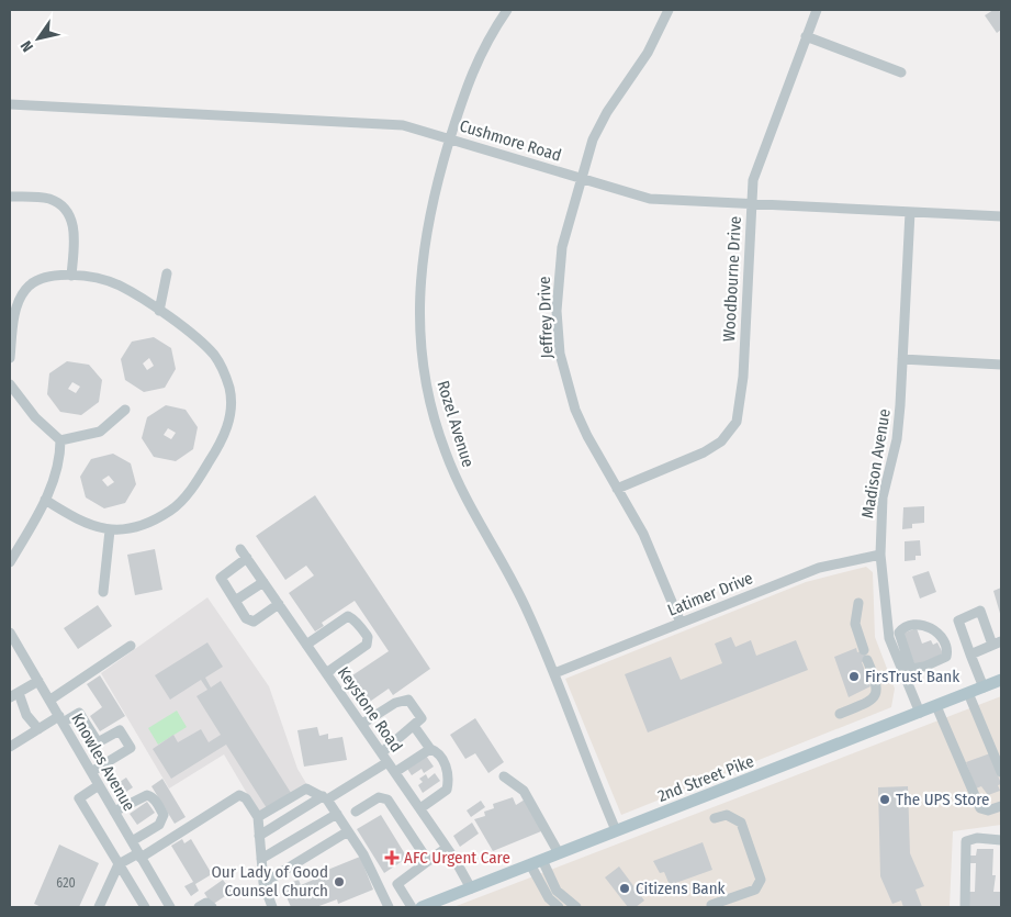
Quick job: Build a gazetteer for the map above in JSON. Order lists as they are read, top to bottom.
{
  "streets": {
    "main road": ["2nd Street Pike"],
    "street": [
      "Cushmore Road",
      "Woodbourne Drive",
      "Jeffrey Drive",
      "Rozel Avenue",
      "Madison Avenue",
      "Latimer Drive",
      "Keystone Road",
      "Knowles Avenue"
    ]
  },
  "crossings": [
    ["Cushmore Road", "Woodbourne Drive"],
    ["Cushmore Road", "Jeffrey Drive"],
    ["Cushmore Road", "Rozel Avenue"],
    ["Cushmore Road", "Madison Avenue"],
    ["Woodbourne Drive", "Jeffrey Drive"],
    ["Jeffrey Drive", "Latimer Drive"],
    ["Rozel Avenue", "Latimer Drive"],
    ["Rozel Avenue", "2nd Street Pike"],
    ["Madison Avenue", "Latimer Drive"],
    ["Madison Avenue", "2nd Street Pike"],
    ["Keystone Road", "2nd Street Pike"]
  ],
  "places": {
    "other": [
      "FirsTrust Bank",
      "The UPS Store",
      "Our Lady of Good Counsel Church",
      "Citizens Bank"
    ],
    "health": ["AFC Urgent Care"]
  },
  "house_numbers": ["620"],
  "north": "bottom left"
}
